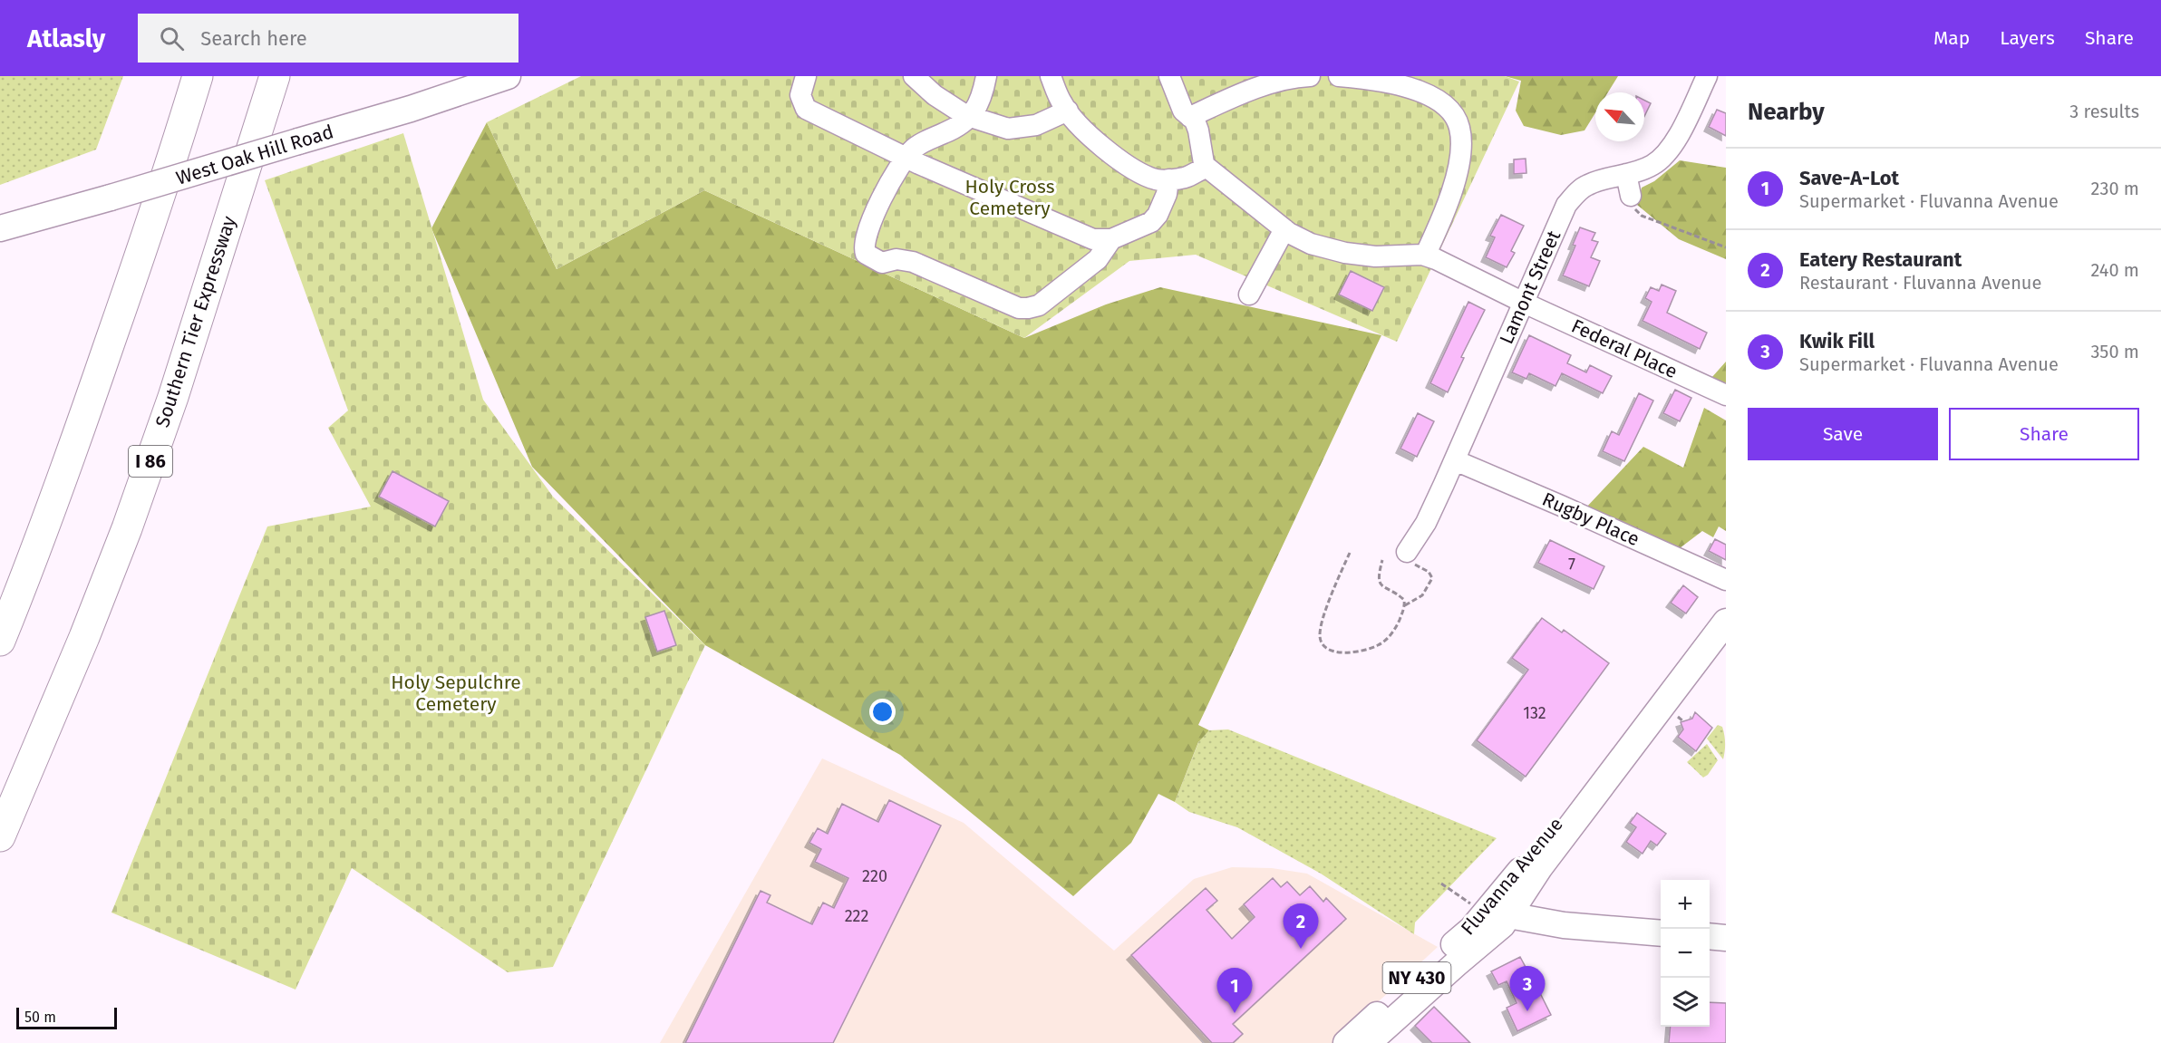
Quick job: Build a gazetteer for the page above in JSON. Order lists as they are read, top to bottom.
{
  "streets": {
    "highway": ["Southern Tier Expressway", "I 86"],
    "main road": ["West Oak Hill Road", "Fluvanna Avenue", "NY 430"],
    "street": ["Lamont Street", "Federal Place", "Rugby Place"]
  },
  "crossings": [
    ["Lamont Street", "Federal Place"],
    ["Lamont Street", "Rugby Place"]
  ],
  "parks": ["Holy Cross Cemetery", "Holy Sepulchre Cemetery"],
  "house_numbers": [
    "7",
    "132",
    "220",
    "222"
  ],
  "scale_bar": "50 m",
  "north": "top left",
  "page": {
    "header": "Atlasly",
    "search": "Search here",
    "nav": ["Map", "Layers", "Share"],
    "heading": ["Nearby", "3 results"],
    "list": [
      {
        "mark": "1",
        "name": "Save-A-Lot",
        "note": "Supermarket · Fluvanna Avenue",
        "value": "230 m"
      },
      {
        "mark": "2",
        "name": "Eatery Restaurant",
        "note": "Restaurant · Fluvanna Avenue",
        "value": "240 m"
      },
      {
        "mark": "3",
        "name": "Kwik Fill",
        "note": "Supermarket · Fluvanna Avenue",
        "value": "350 m"
      }
    ],
    "buttons": ["Save", "Share"],
    "map_buttons": ["+", "−"],
    "pins": ["2", "3", "1"],
    "scale": "50 m"
  }
}
